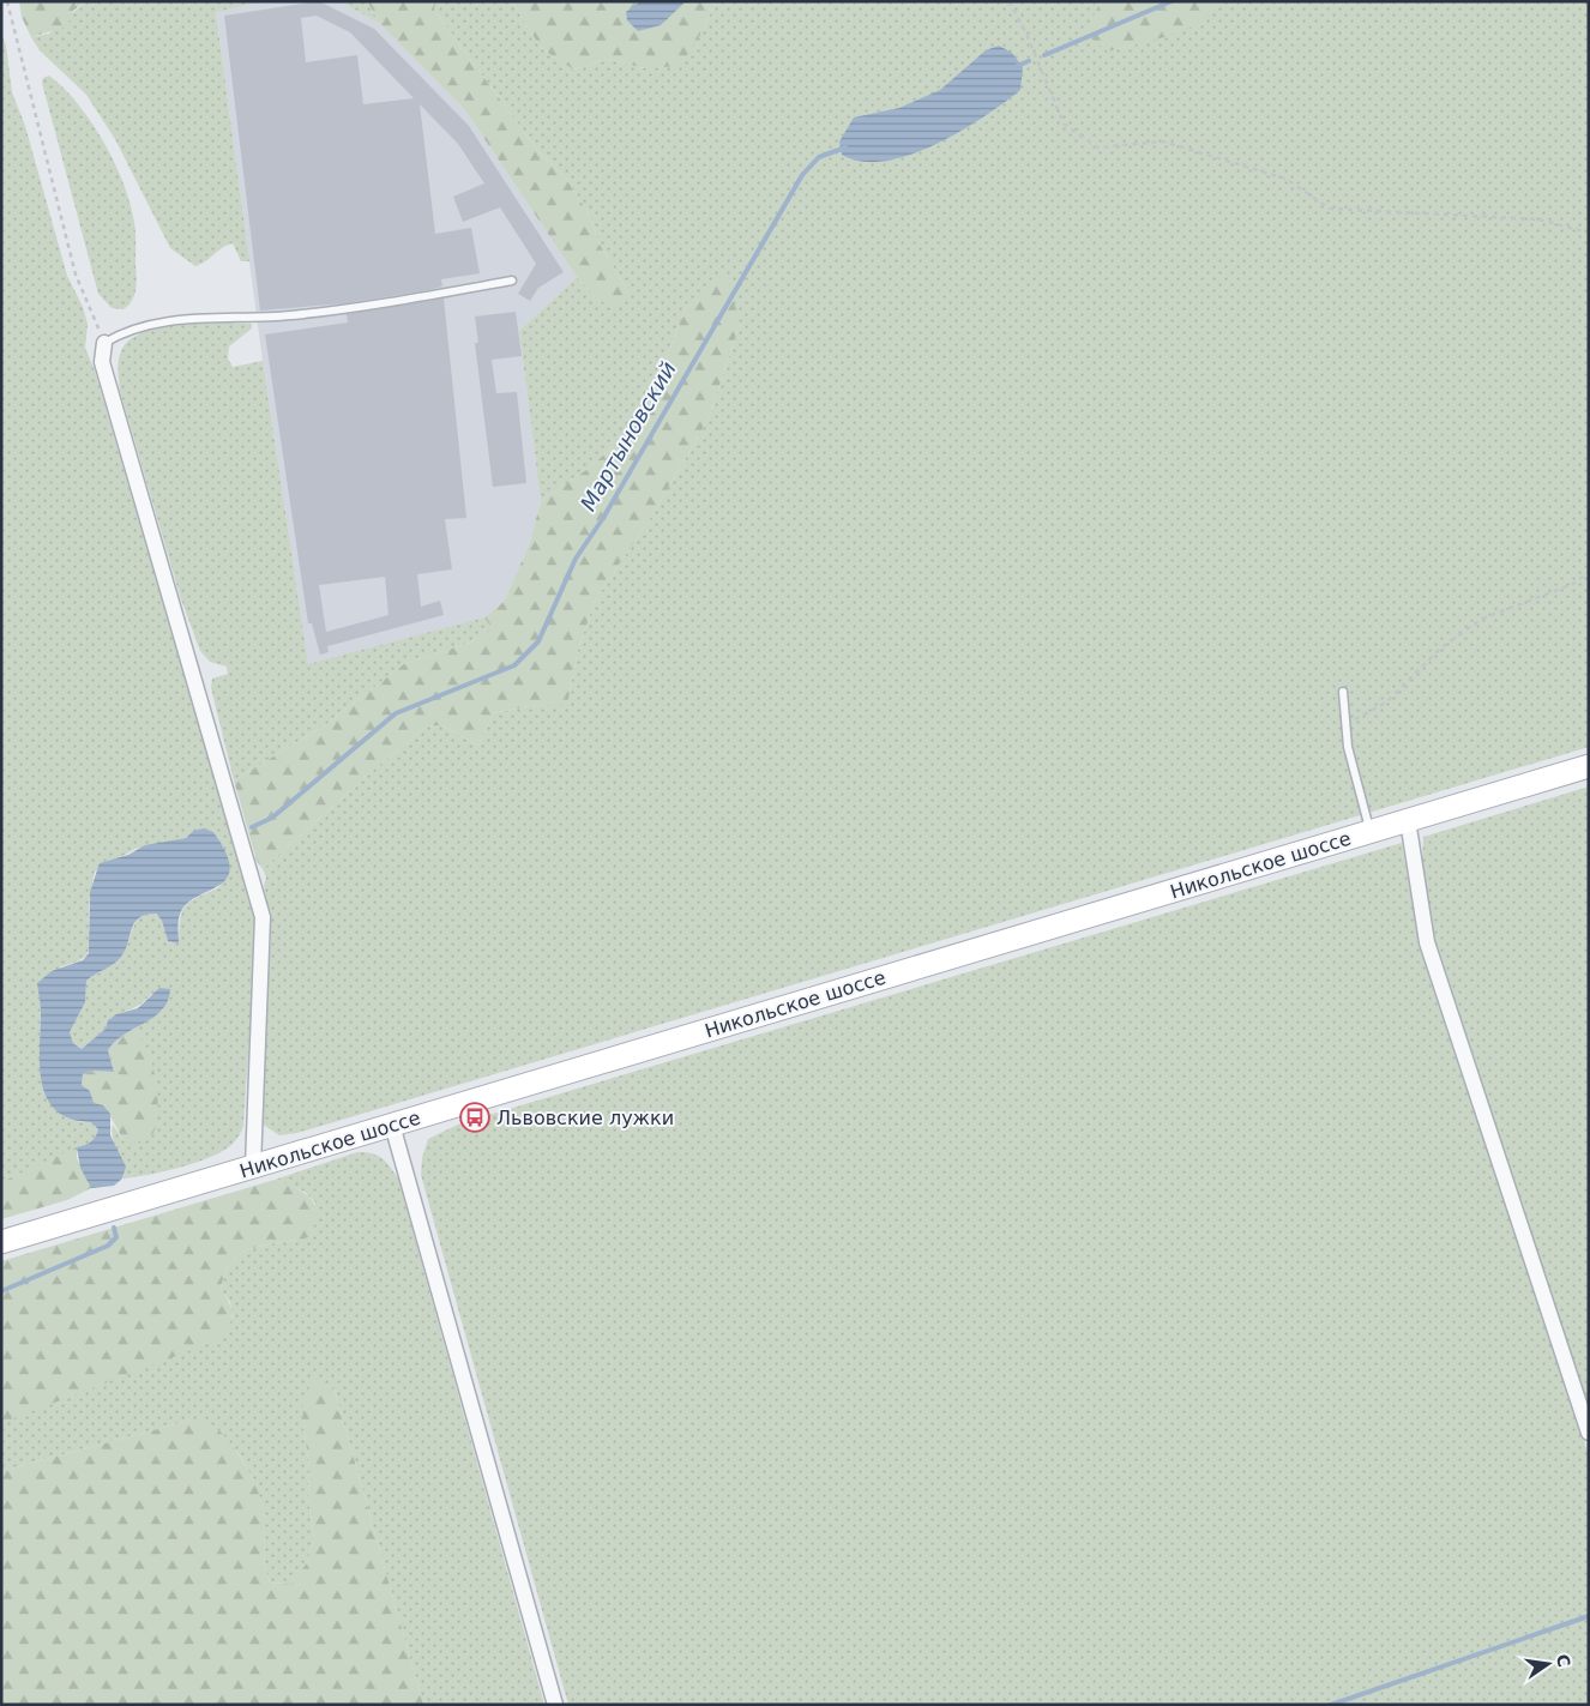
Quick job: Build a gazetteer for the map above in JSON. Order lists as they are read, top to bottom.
{
  "streets": {
    "main road": ["Никольское шоссе"]
  },
  "water": ["Мартыновский"],
  "places": {
    "bus stop": ["Львовские лужки"]
  },
  "north": "right"
}
